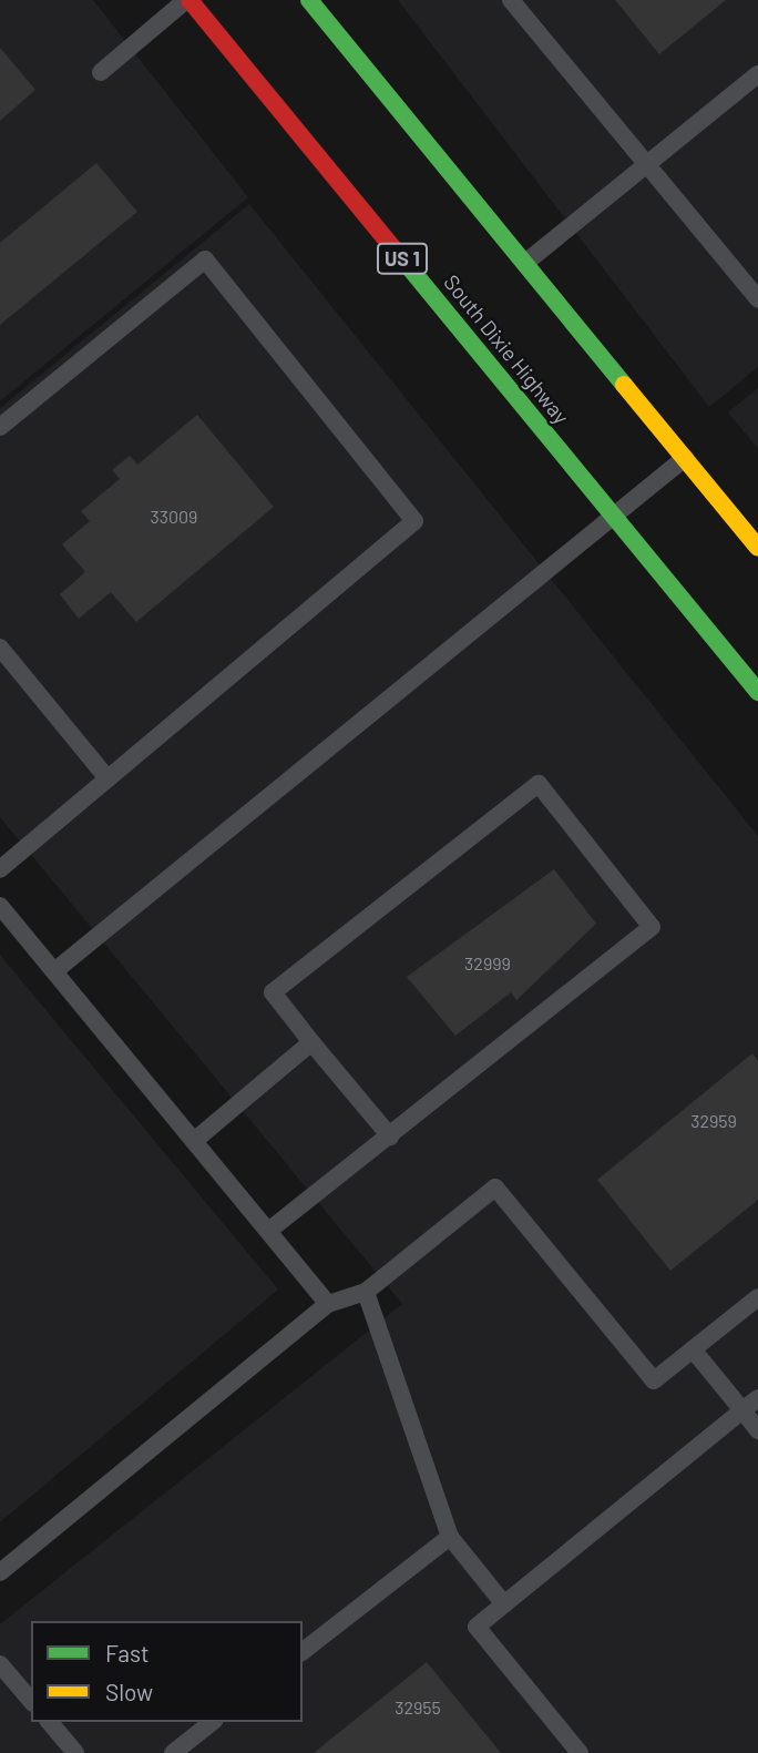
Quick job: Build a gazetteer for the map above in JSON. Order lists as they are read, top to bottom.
{
  "streets": {
    "highway": ["US 1", "South Dixie Highway"]
  },
  "house_numbers": [
    "33009",
    "32999",
    "32959",
    "32955"
  ],
  "legend": ["Fast", "Slow"]
}
